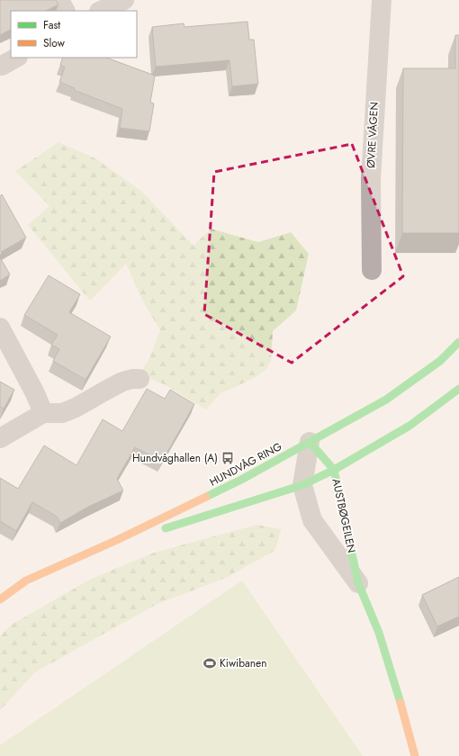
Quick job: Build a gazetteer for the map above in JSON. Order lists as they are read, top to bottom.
{
  "streets": {
    "main road": ["HUNDVÅG RING", "AUSTBØGEILEN"],
    "street": ["ØVRE VÅGEN"]
  },
  "crossings": [
    ["HUNDVÅG RING", "AUSTBØGEILEN"]
  ],
  "places": {
    "bus stop": ["Hundvåghallen (A)"],
    "sports": ["Kiwibanen"]
  },
  "legend": ["Fast", "Slow"]
}
